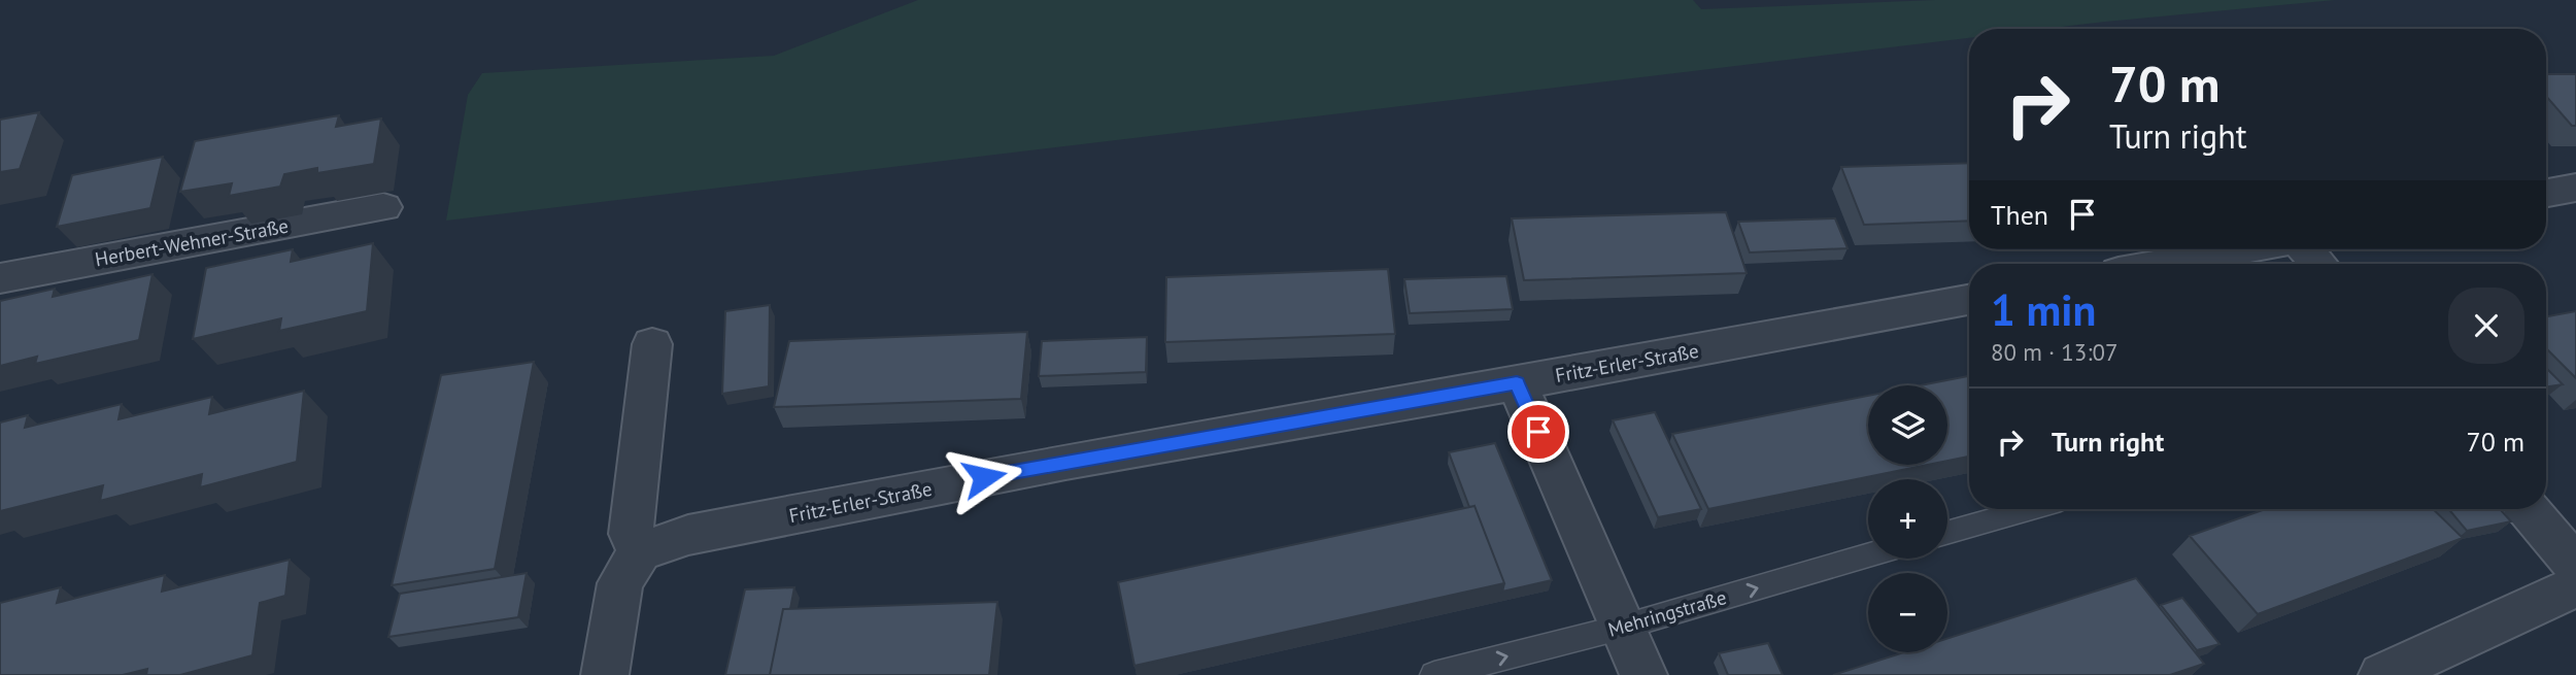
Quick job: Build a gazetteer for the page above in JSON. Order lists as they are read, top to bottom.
{
  "streets": {
    "street": ["Herbert-Wehner-Straße", "Fritz-Erler-Straße"],
    "lane": ["Mehringstraße"]
  },
  "one_way": ["Mehringstraße"],
  "page": {
    "turn": ["70 m", "Turn right"],
    "then": "Then",
    "heading": ["1 min", "80 m · 13:07"],
    "map_buttons": ["+", "−"],
    "list": [
      {
        "name": "Turn right",
        "value": "70 m"
      }
    ]
  }
}
